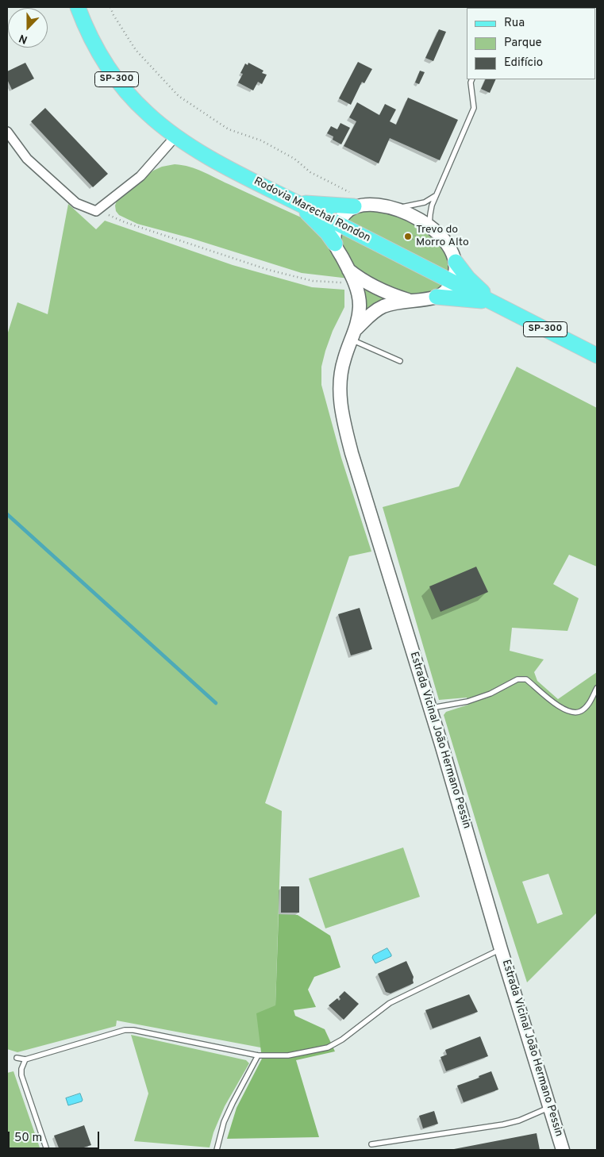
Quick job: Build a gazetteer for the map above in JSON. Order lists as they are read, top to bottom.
{
  "streets": {
    "main road": ["SP-300", "Rodovia Marechal Rondon", "Estrada Vicinal João Hermano Pessin"]
  },
  "places": ["Trevo do Morro Alto"],
  "legend": ["Rua", "Parque", "Edifício"],
  "scale_bar": "50 m",
  "north": "bottom"
}
